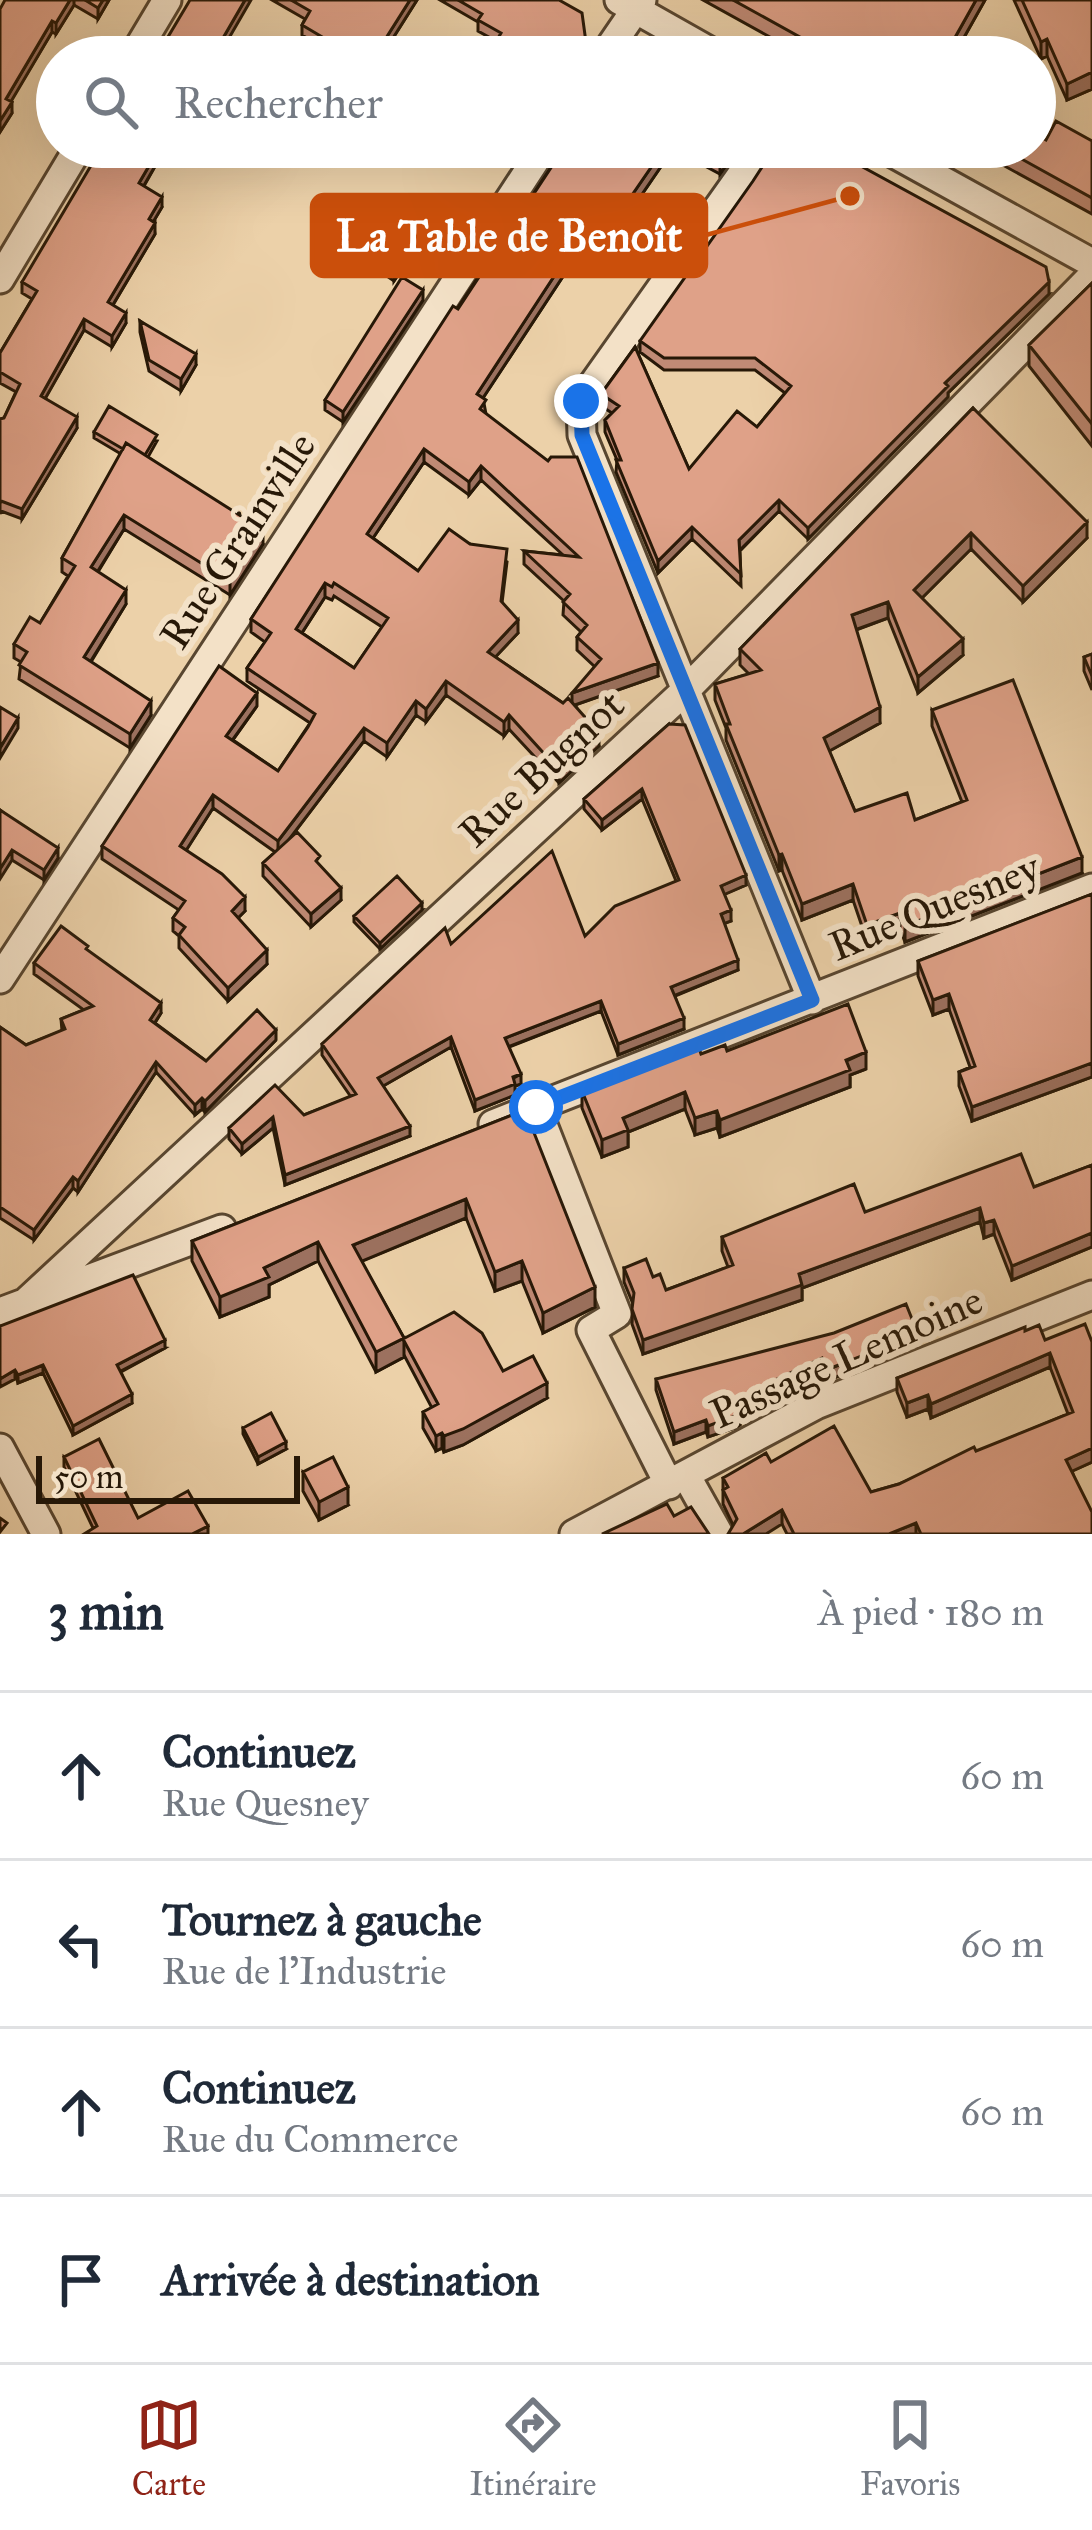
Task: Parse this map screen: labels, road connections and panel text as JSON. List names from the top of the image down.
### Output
{
  "streets": {
    "street": [
      "Rue Grainville",
      "Rue Bugnot",
      "Rue Quesney",
      "Passage Lemoine"
    ]
  },
  "places": ["La Table de Benoît"],
  "scale_bar": "50 m",
  "page": {
    "search": "Rechercher",
    "scale": "50 m",
    "heading": ["3 min", "À pied · 180 m"],
    "list": [
      ["Continuez", "Rue Quesney", "60 m"],
      ["Tournez à gauche", "Rue de l'Industrie", "60 m"],
      ["Continuez", "Rue du Commerce", "60 m"],
      "Arrivée à destination"
    ],
    "nav": ["Carte", "Itinéraire", "Favoris"]
  }
}
